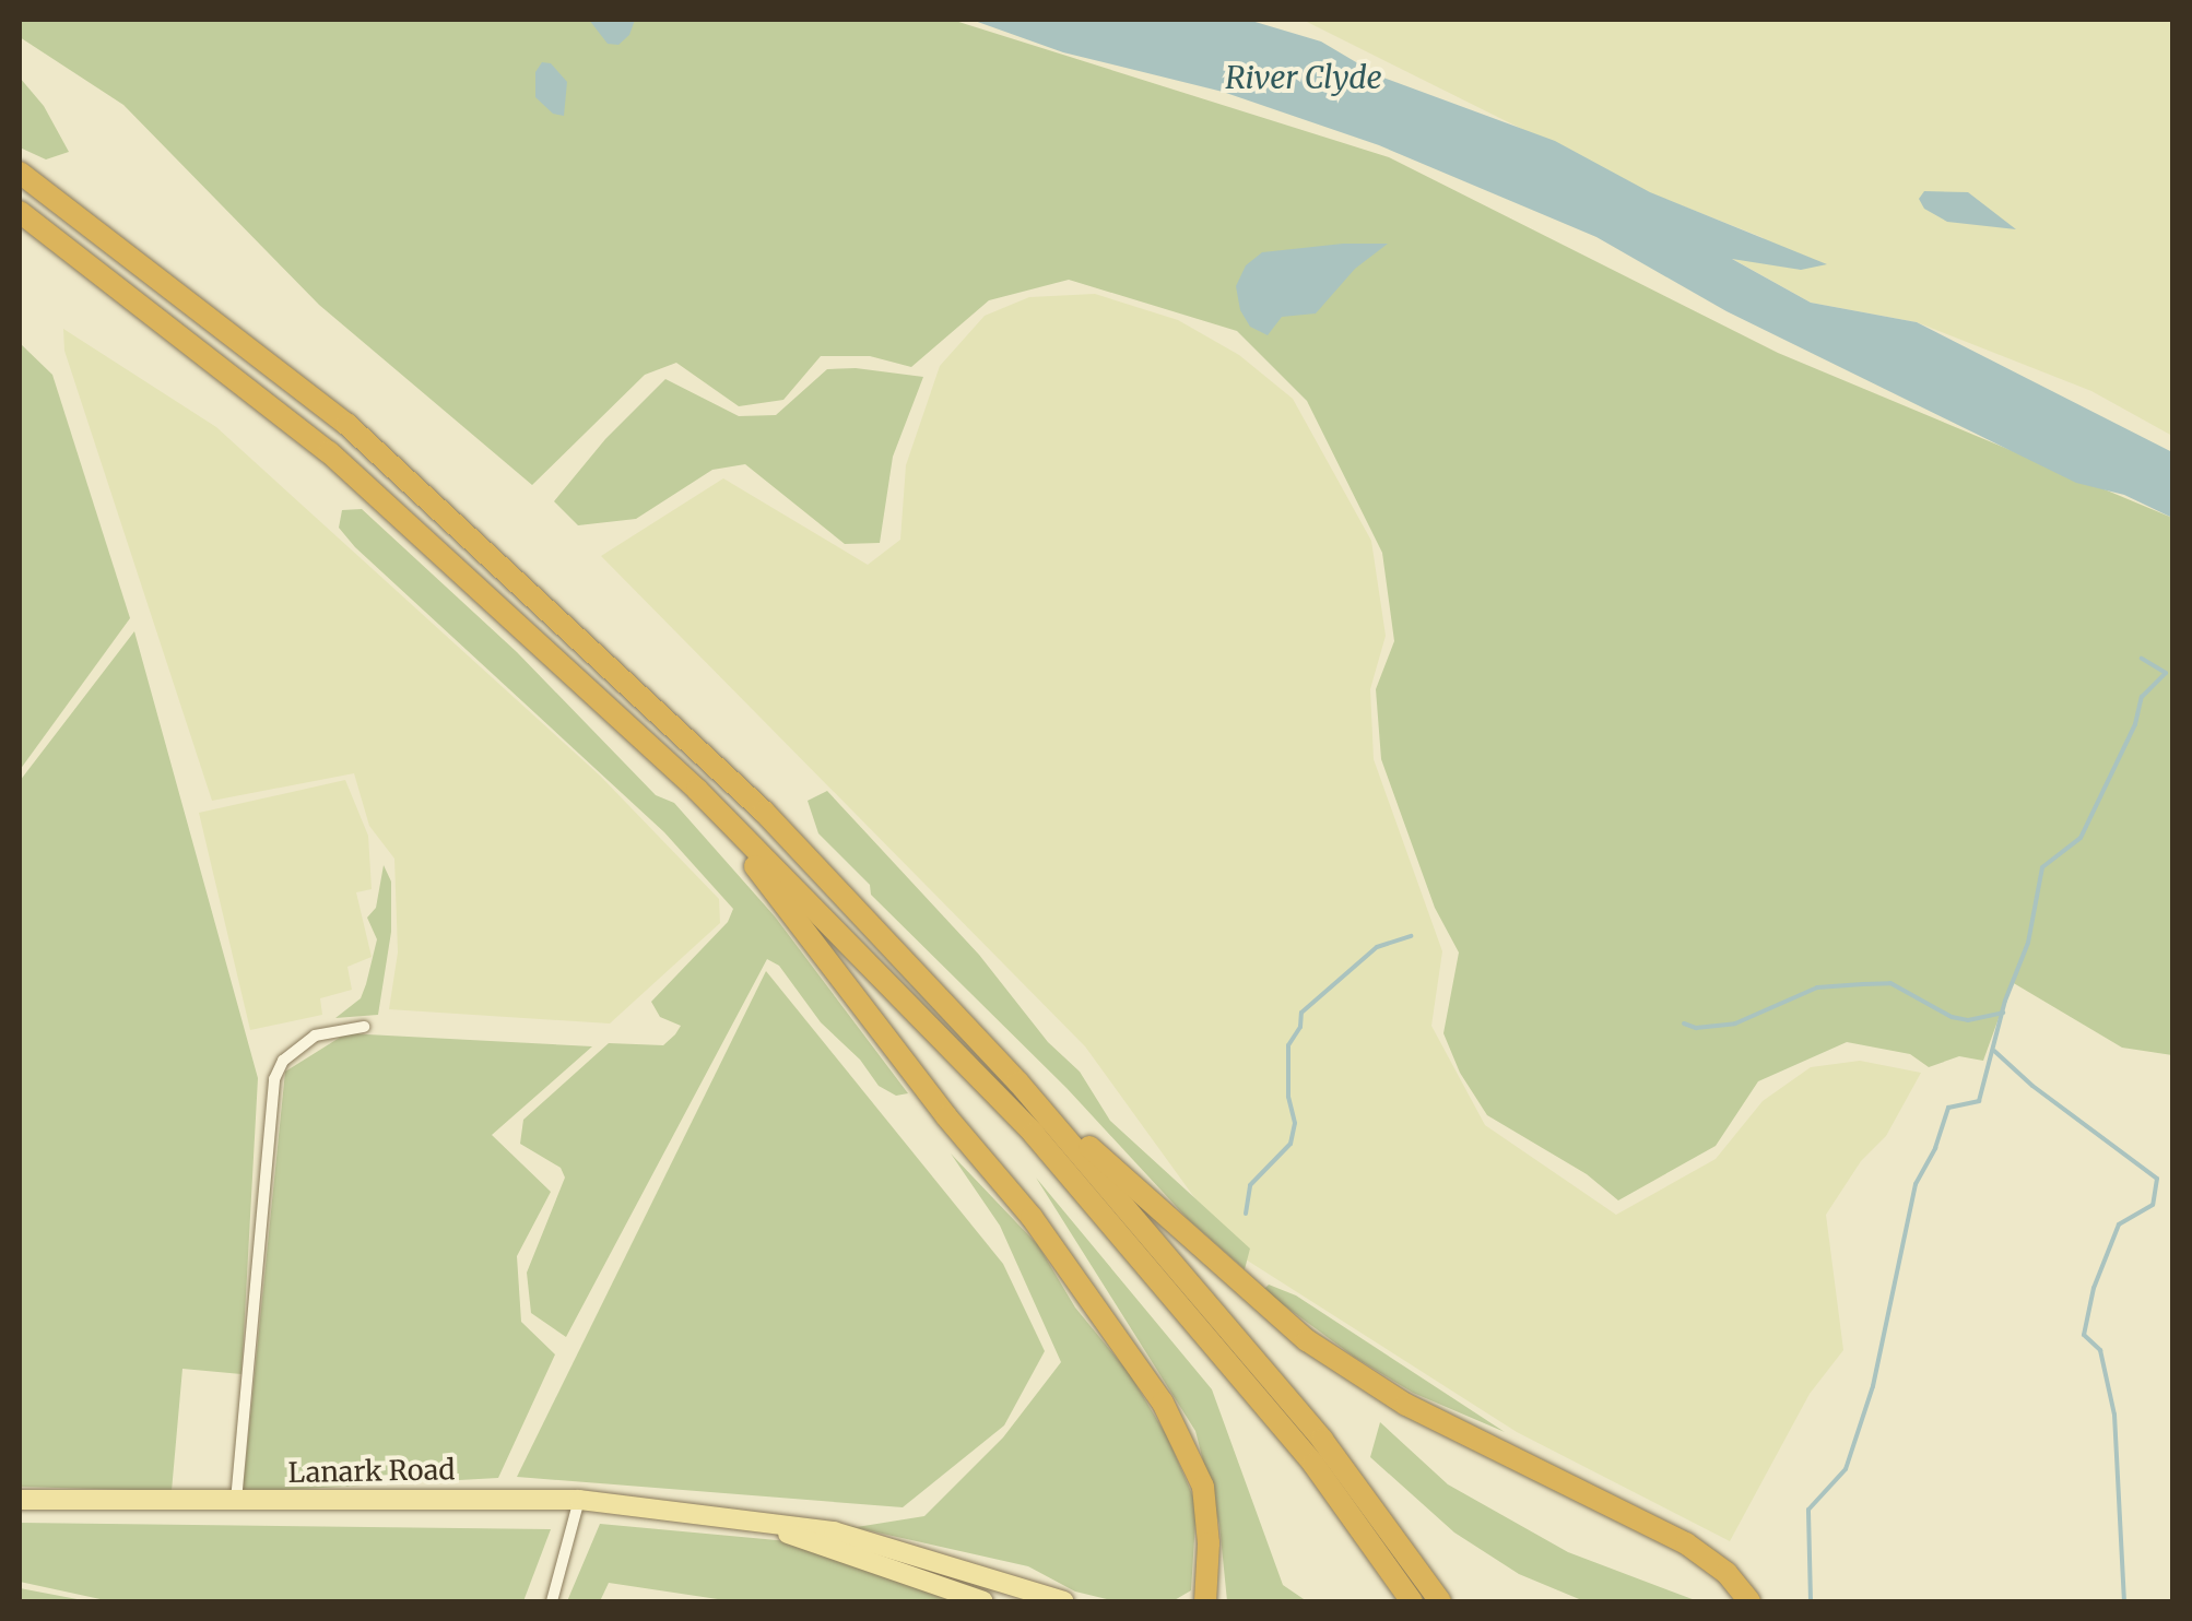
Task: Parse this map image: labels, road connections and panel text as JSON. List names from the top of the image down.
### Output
{
  "streets": {
    "main road": ["Lanark Road"]
  },
  "water": ["River Clyde"]
}
